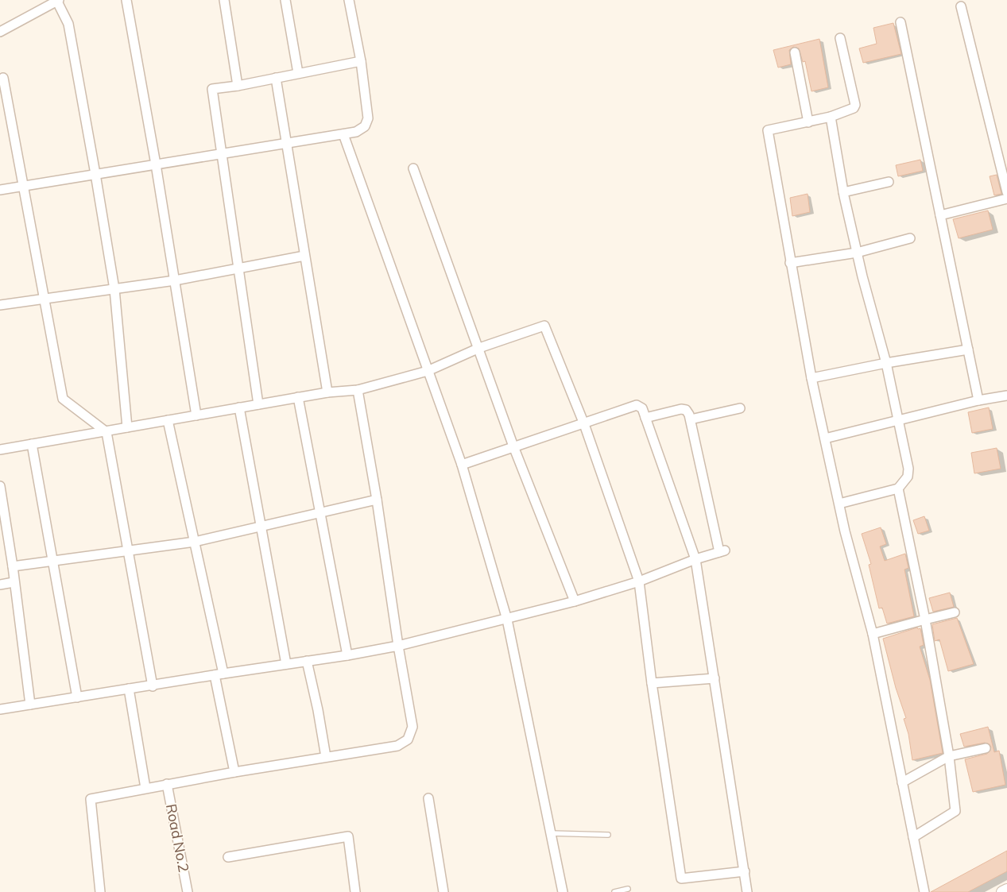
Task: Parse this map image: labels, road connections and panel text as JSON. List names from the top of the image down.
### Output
{
  "streets": {
    "street": ["Road No.2"]
  }
}
